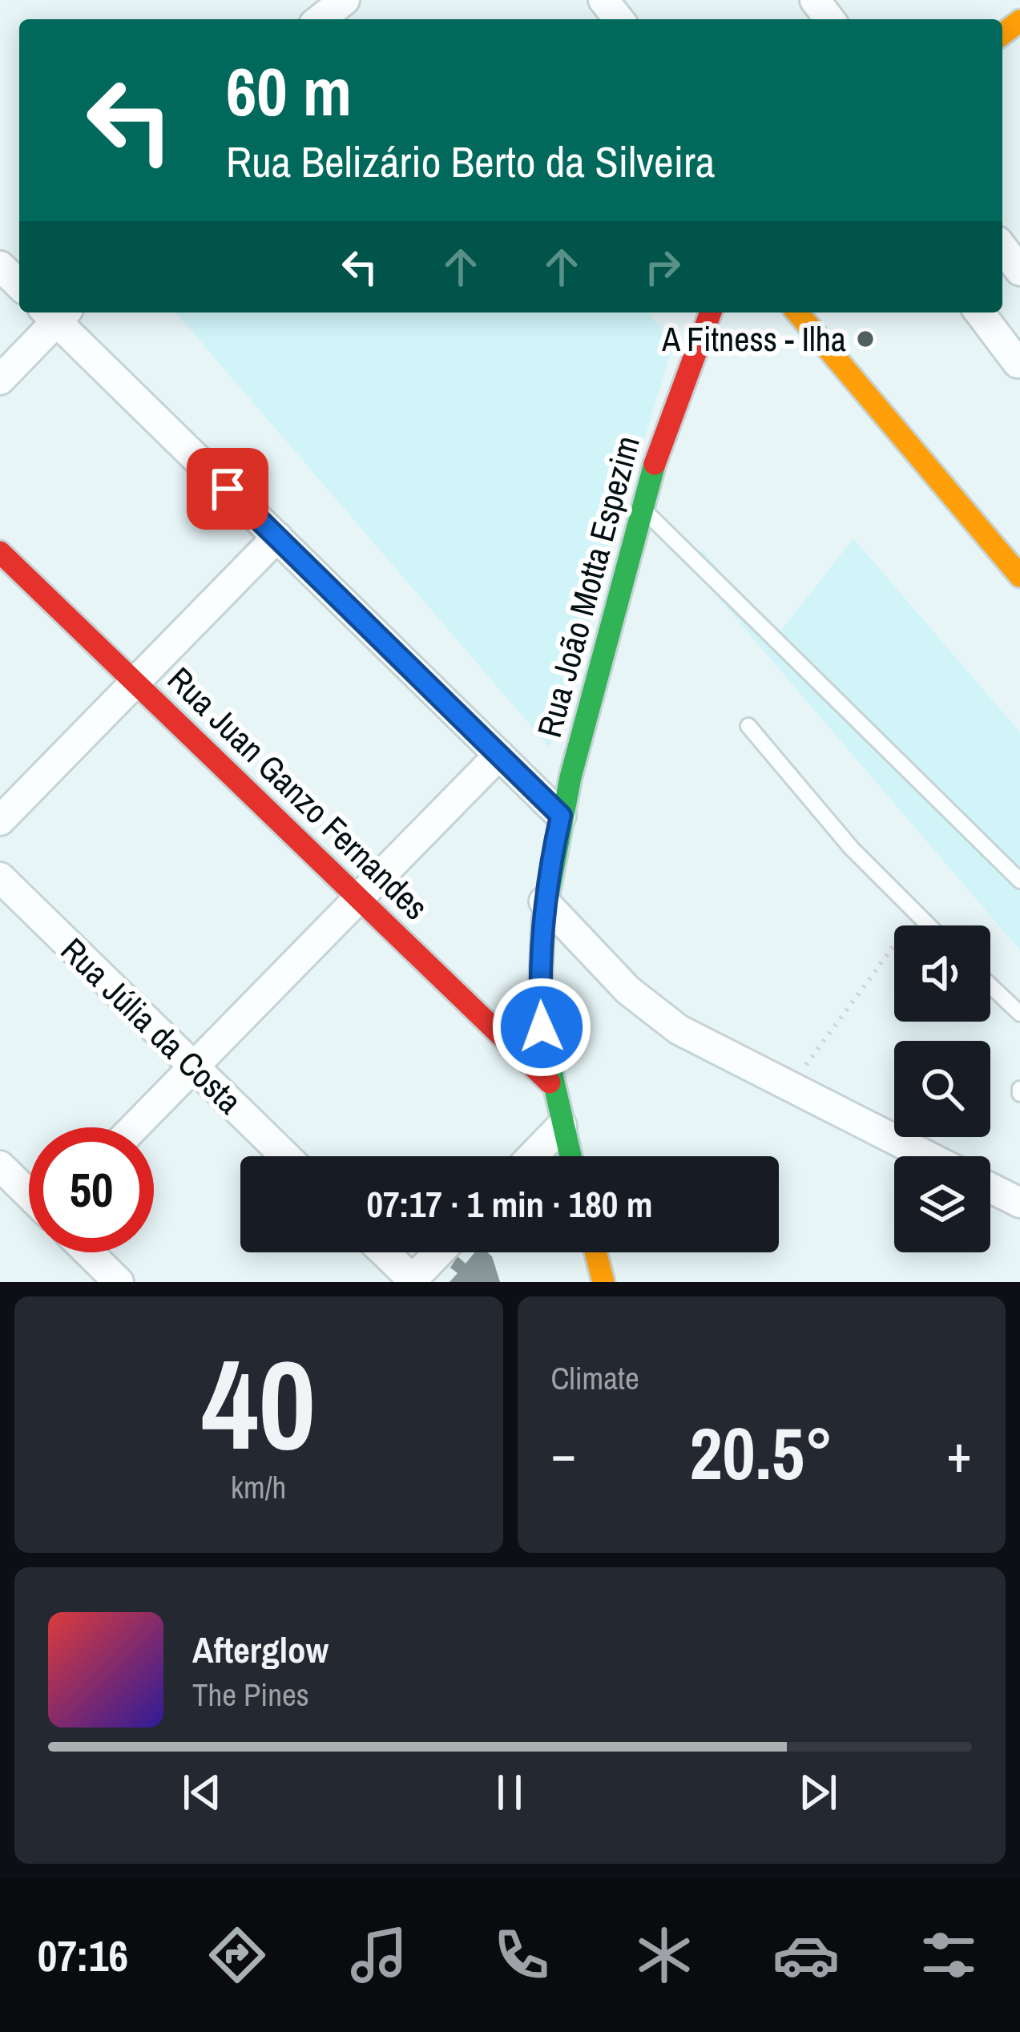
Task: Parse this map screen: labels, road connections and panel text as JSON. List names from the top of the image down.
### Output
{
  "streets": {
    "street": ["Rua João Motta Espezim", "Rua Juan Ganzo Fernandes", "Rua Júlia da Costa"]
  },
  "crossings": [
    ["Rua João Motta Espezim", "Rua Juan Ganzo Fernandes"]
  ],
  "places": ["A Fitness - Ilha"],
  "page": {
    "turn": ["60 m", "Rua Belizário Berto da Silveira"],
    "limit": "50",
    "trip": "07:17 · 1 min · 180 m",
    "tile": [
      ["40", "km/h"],
      "Climate"
    ],
    "heat": ["−", "20.5°", "+"],
    "song": ["Afterglow", "The Pines"],
    "tabs": "07:16"
  }
}
